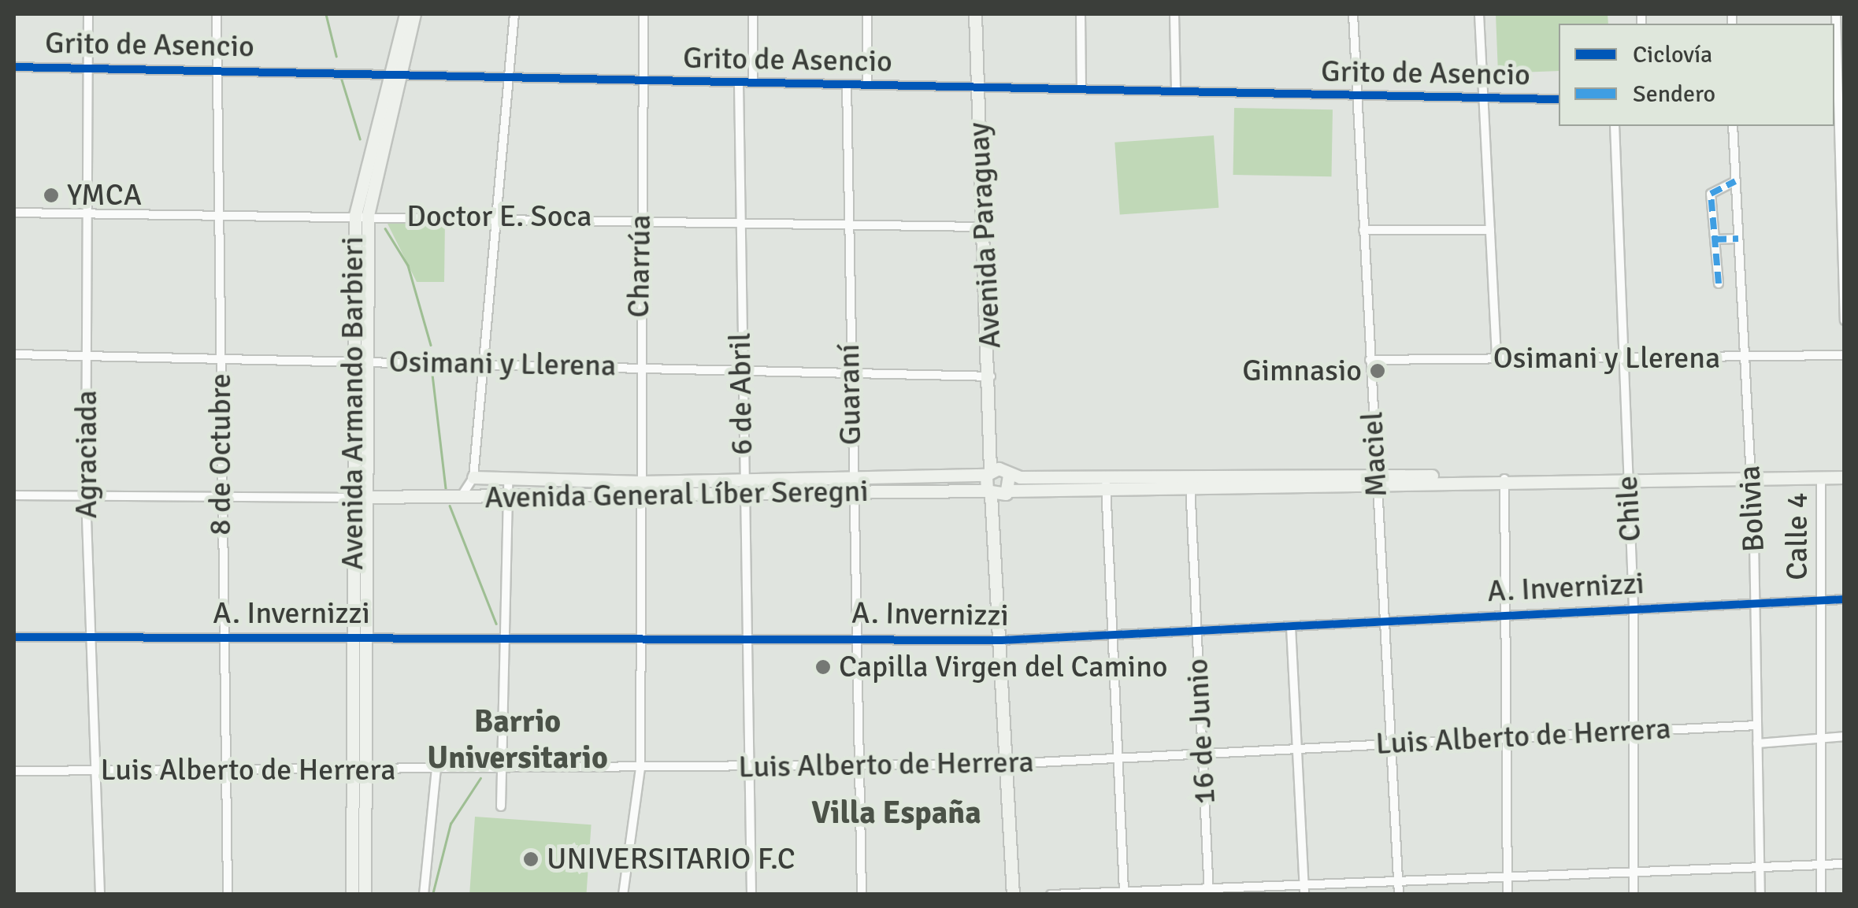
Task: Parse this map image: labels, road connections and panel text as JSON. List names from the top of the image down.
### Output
{
  "streets": {
    "street": [
      "Grito de Asencio",
      "Doctor E. Soca",
      "Avenida Paraguay",
      "Charrúa",
      "Osimani y Llerena",
      "6 de Abril",
      "Guaraní",
      "Avenida Armando Barbieri",
      "Agraciada",
      "8 de Octubre",
      "Maciel",
      "Avenida General Líber Seregni",
      "Chile",
      "Bolivia",
      "Calle 4",
      "A. Invernizzi",
      "16 de Junio",
      "Luis Alberto de Herrera"
    ]
  },
  "crossings": [
    ["Grito de Asencio", "Avenida Paraguay"],
    ["Grito de Asencio", "Charrúa"],
    ["Grito de Asencio", "6 de Abril"],
    ["Grito de Asencio", "Guaraní"],
    ["Grito de Asencio", "Avenida Armando Barbieri"],
    ["Grito de Asencio", "Agraciada"],
    ["Grito de Asencio", "8 de Octubre"],
    ["Grito de Asencio", "Maciel"],
    ["Doctor E. Soca", "Avenida Paraguay"],
    ["Doctor E. Soca", "Charrúa"],
    ["Doctor E. Soca", "6 de Abril"],
    ["Doctor E. Soca", "Guaraní"],
    ["Doctor E. Soca", "Avenida Armando Barbieri"],
    ["Doctor E. Soca", "Agraciada"],
    ["Doctor E. Soca", "8 de Octubre"],
    ["Avenida Paraguay", "Osimani y Llerena"],
    ["Avenida Paraguay", "Avenida General Líber Seregni"],
    ["Charrúa", "Osimani y Llerena"],
    ["Charrúa", "Avenida General Líber Seregni"],
    ["Charrúa", "A. Invernizzi"],
    ["Charrúa", "Luis Alberto de Herrera"],
    ["Osimani y Llerena", "6 de Abril"],
    ["Osimani y Llerena", "Guaraní"],
    ["Osimani y Llerena", "Avenida Armando Barbieri"],
    ["Osimani y Llerena", "Agraciada"],
    ["Osimani y Llerena", "8 de Octubre"],
    ["Osimani y Llerena", "Maciel"],
    ["Osimani y Llerena", "Chile"],
    ["Osimani y Llerena", "Bolivia"],
    ["6 de Abril", "Avenida General Líber Seregni"],
    ["6 de Abril", "A. Invernizzi"],
    ["6 de Abril", "Luis Alberto de Herrera"],
    ["Guaraní", "Avenida General Líber Seregni"],
    ["Guaraní", "A. Invernizzi"],
    ["Guaraní", "Luis Alberto de Herrera"],
    ["Avenida Armando Barbieri", "Avenida General Líber Seregni"],
    ["Avenida Armando Barbieri", "A. Invernizzi"],
    ["Avenida Armando Barbieri", "Luis Alberto de Herrera"],
    ["Agraciada", "A. Invernizzi"],
    ["Agraciada", "Luis Alberto de Herrera"],
    ["8 de Octubre", "A. Invernizzi"],
    ["8 de Octubre", "Luis Alberto de Herrera"],
    ["Maciel", "Avenida General Líber Seregni"],
    ["Maciel", "A. Invernizzi"],
    ["Maciel", "Luis Alberto de Herrera"],
    ["Avenida General Líber Seregni", "Chile"],
    ["Avenida General Líber Seregni", "Bolivia"],
    ["Avenida General Líber Seregni", "Calle 4"],
    ["Avenida General Líber Seregni", "16 de Junio"],
    ["Chile", "A. Invernizzi"],
    ["Chile", "Luis Alberto de Herrera"],
    ["Bolivia", "A. Invernizzi"],
    ["Bolivia", "Luis Alberto de Herrera"],
    ["Calle 4", "A. Invernizzi"],
    ["A. Invernizzi", "16 de Junio"],
    ["16 de Junio", "Luis Alberto de Herrera"]
  ],
  "districts": ["Barrio Universitario", "Villa España"],
  "places": [
    "YMCA",
    "Gimnasio",
    "Capilla Virgen del Camino",
    "UNIVERSITARIO F.C"
  ],
  "legend": ["Ciclovía", "Sendero"]
}
